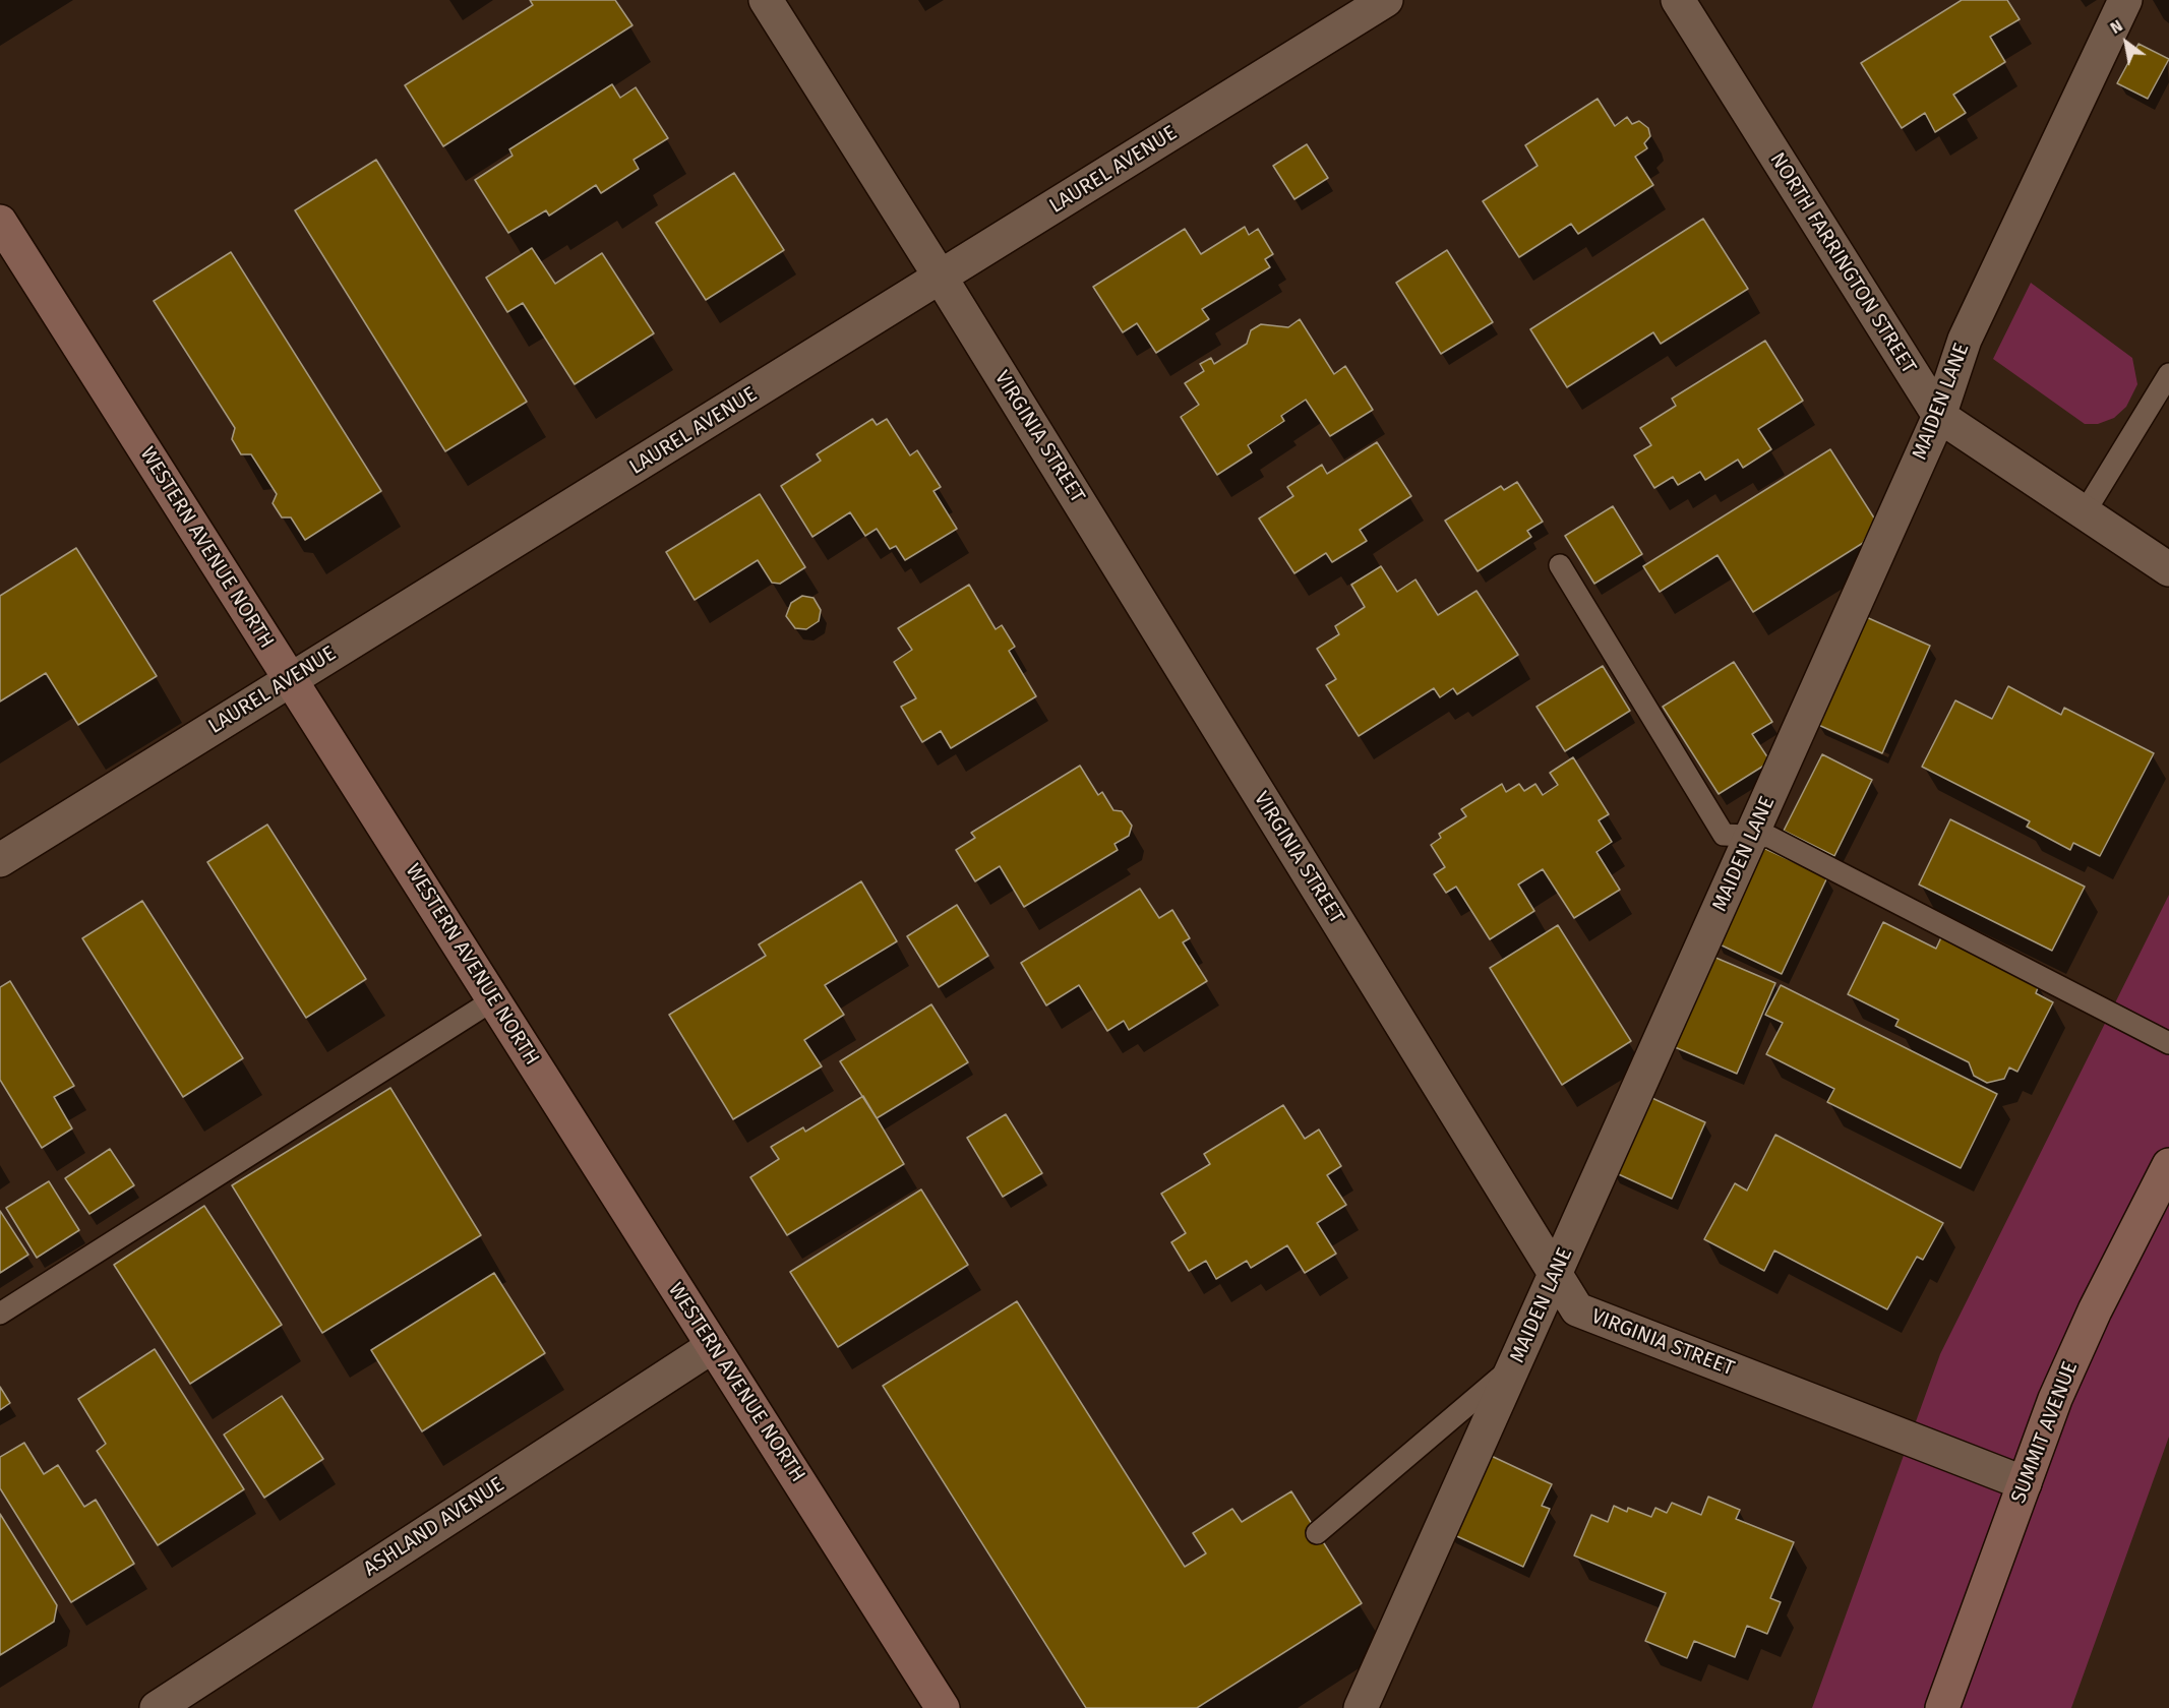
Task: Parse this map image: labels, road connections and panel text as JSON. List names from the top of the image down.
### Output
{
  "streets": {
    "street": [
      "LAUREL AVENUE",
      "NORTH FARRINGTON STREET",
      "MAIDEN LANE",
      "VIRGINIA STREET",
      "WESTERN AVENUE NORTH",
      "SUMMIT AVENUE",
      "ASHLAND AVENUE"
    ]
  },
  "crossings": [
    ["LAUREL AVENUE", "VIRGINIA STREET"],
    ["LAUREL AVENUE", "WESTERN AVENUE NORTH"],
    ["NORTH FARRINGTON STREET", "MAIDEN LANE"],
    ["MAIDEN LANE", "VIRGINIA STREET"],
    ["VIRGINIA STREET", "SUMMIT AVENUE"],
    ["WESTERN AVENUE NORTH", "ASHLAND AVENUE"]
  ],
  "north": "top left"
}
